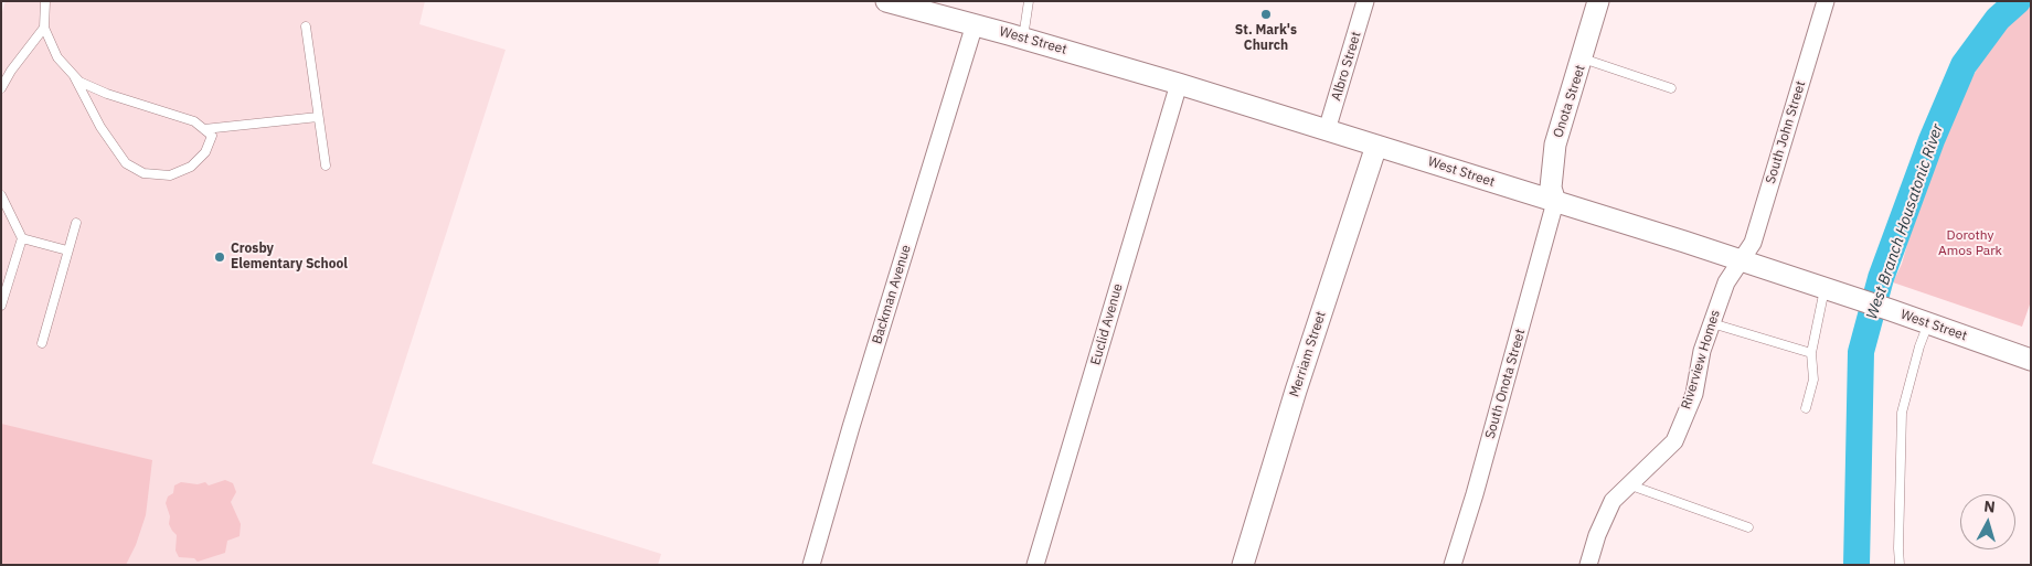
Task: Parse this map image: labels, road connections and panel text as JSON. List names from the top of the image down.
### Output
{
  "streets": {
    "street": [
      "West Street",
      "Albro Street",
      "Onota Street",
      "South John Street",
      "Backman Avenue",
      "Euclid Avenue",
      "Merriam Street",
      "Riverview Homes",
      "South Onota Street"
    ]
  },
  "crossings": [
    ["West Street", "Albro Street"],
    ["West Street", "Onota Street"],
    ["West Street", "South John Street"],
    ["West Street", "Backman Avenue"],
    ["West Street", "Euclid Avenue"],
    ["West Street", "Merriam Street"],
    ["West Street", "Riverview Homes"],
    ["West Street", "South Onota Street"],
    ["Onota Street", "South Onota Street"],
    ["South John Street", "Riverview Homes"]
  ],
  "water": ["West Branch Housatonic River"],
  "parks": ["Dorothy Amos Park"],
  "places": ["St. Mark's Church", "Crosby Elementary School"],
  "north": "top"
}
